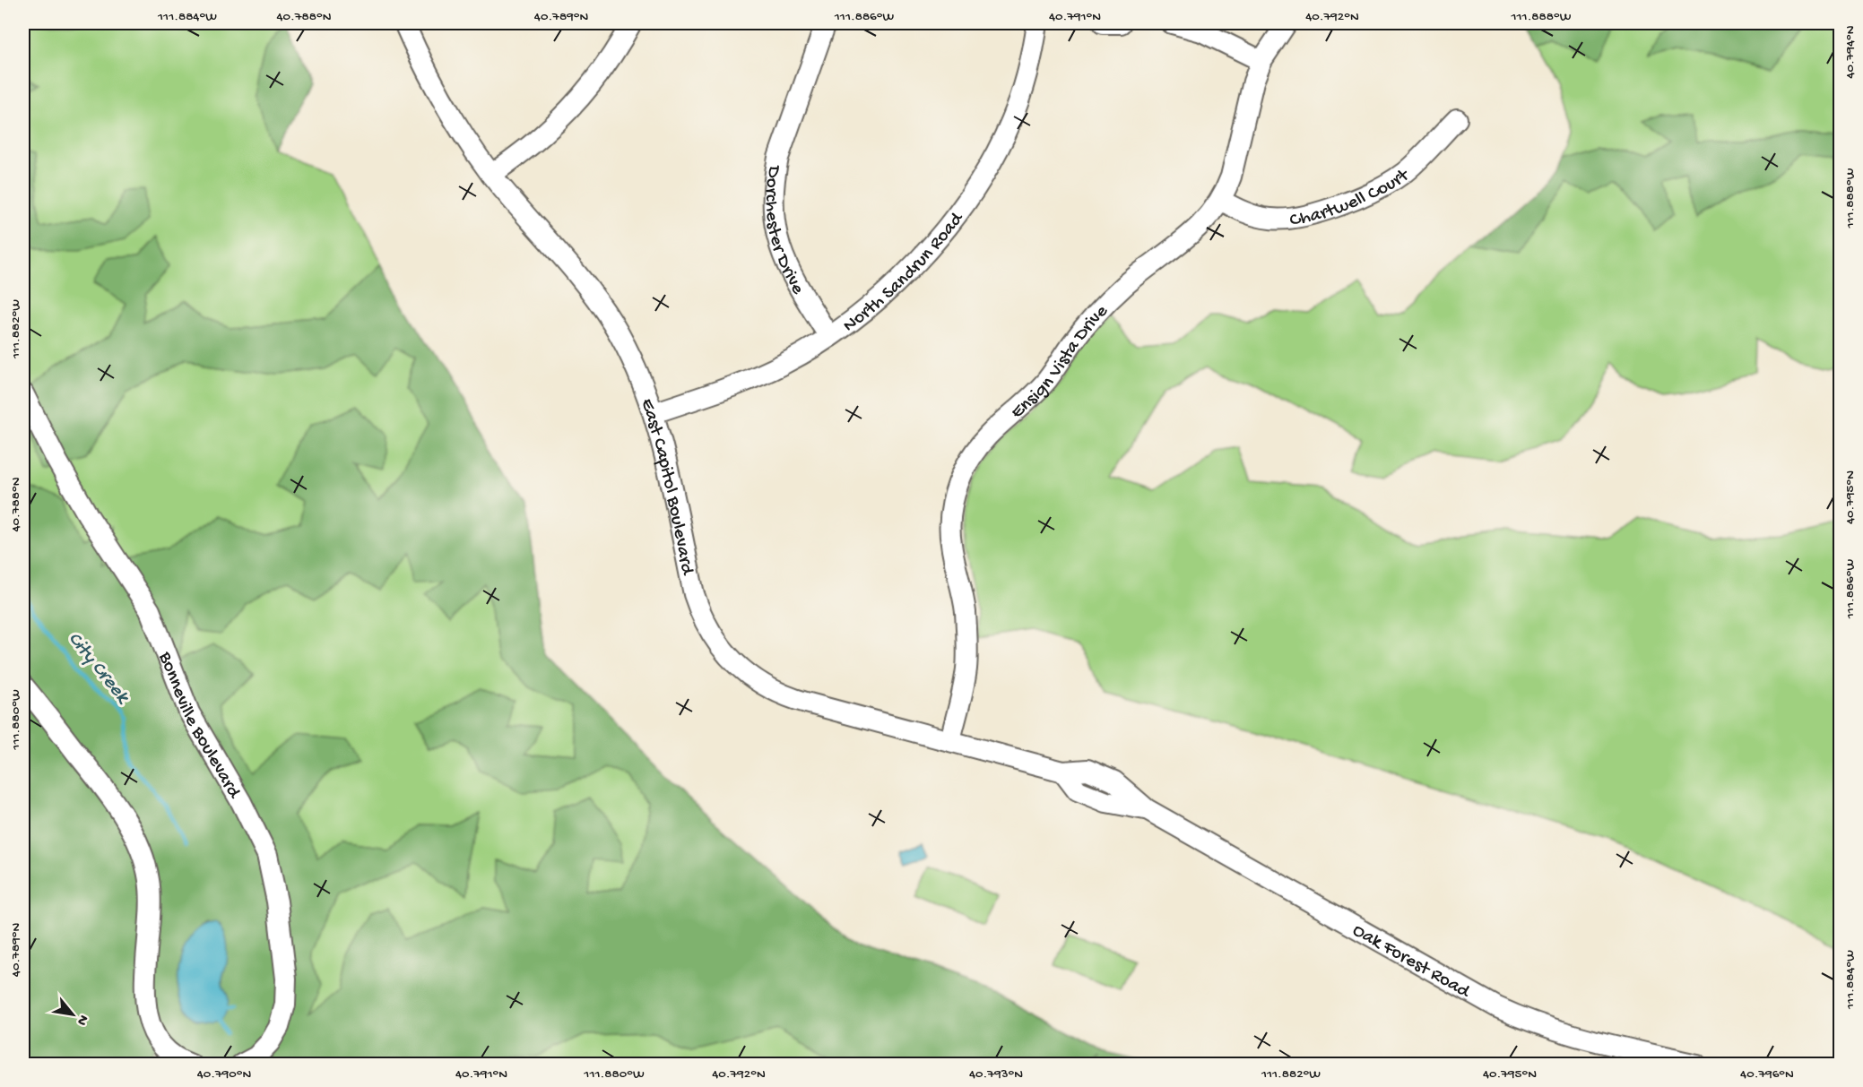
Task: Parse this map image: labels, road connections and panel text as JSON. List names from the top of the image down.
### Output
{
  "streets": {
    "street": [
      "Chartwell Court",
      "Dorchester Drive",
      "North Sandrun Road",
      "Ensign Vista Drive",
      "East Capitol Boulevard",
      "Bonneville Boulevard",
      "Oak Forest Road"
    ]
  },
  "crossings": [
    ["Chartwell Court", "Ensign Vista Drive"],
    ["Dorchester Drive", "North Sandrun Road"],
    ["North Sandrun Road", "East Capitol Boulevard"],
    ["Ensign Vista Drive", "East Capitol Boulevard"],
    ["East Capitol Boulevard", "Oak Forest Road"]
  ],
  "water": ["City Creek"],
  "north": "bottom right",
  "coordinates": [
    "111.884°W",
    "40.788°N",
    "40.789°N",
    "111.886°W",
    "40.791°N",
    "40.792°N",
    "111.888°W",
    "40.794°N",
    "111.882°W",
    "40.795°N",
    "111.880°W",
    "40.790°N",
    "40.793°N",
    "40.796°N"
  ]
}
